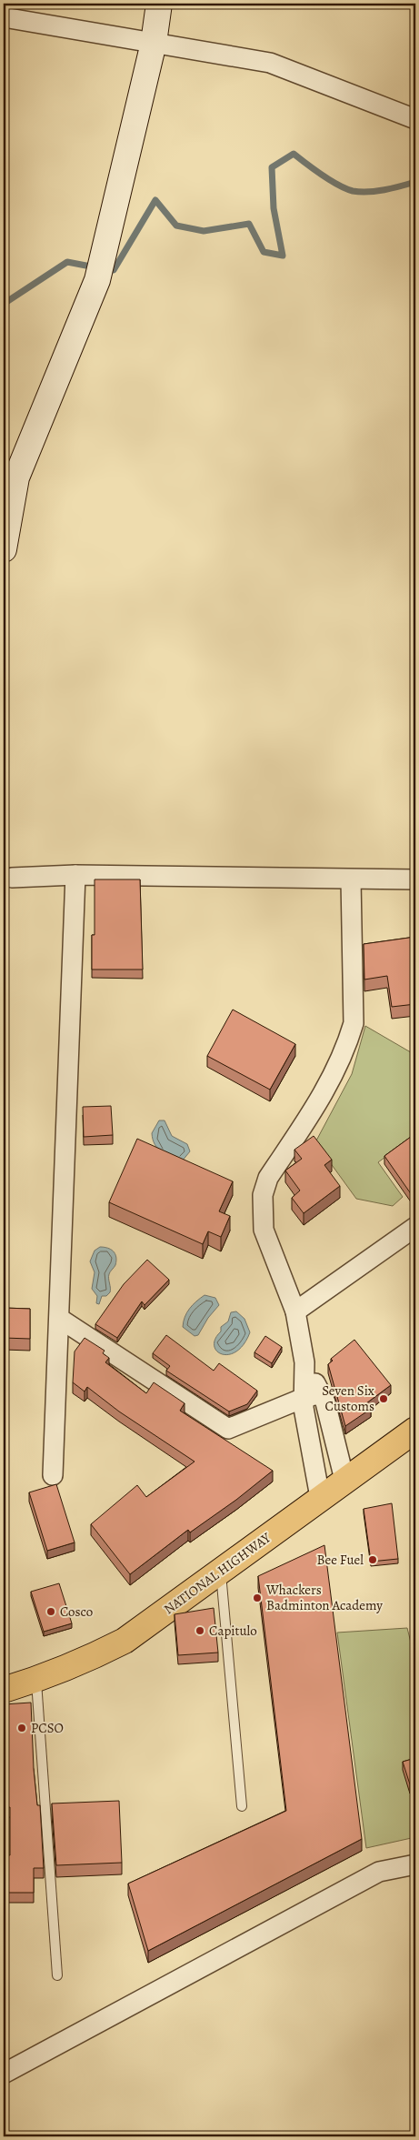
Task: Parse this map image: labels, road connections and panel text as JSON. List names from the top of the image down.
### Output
{
  "streets": {
    "main road": ["NATIONAL HIGHWAY"]
  },
  "places": [
    "Seven Six Customs",
    "Bee Fuel",
    "Whackers Badminton Academy",
    "Cosco",
    "Capitulo",
    "PCSO"
  ]
}
